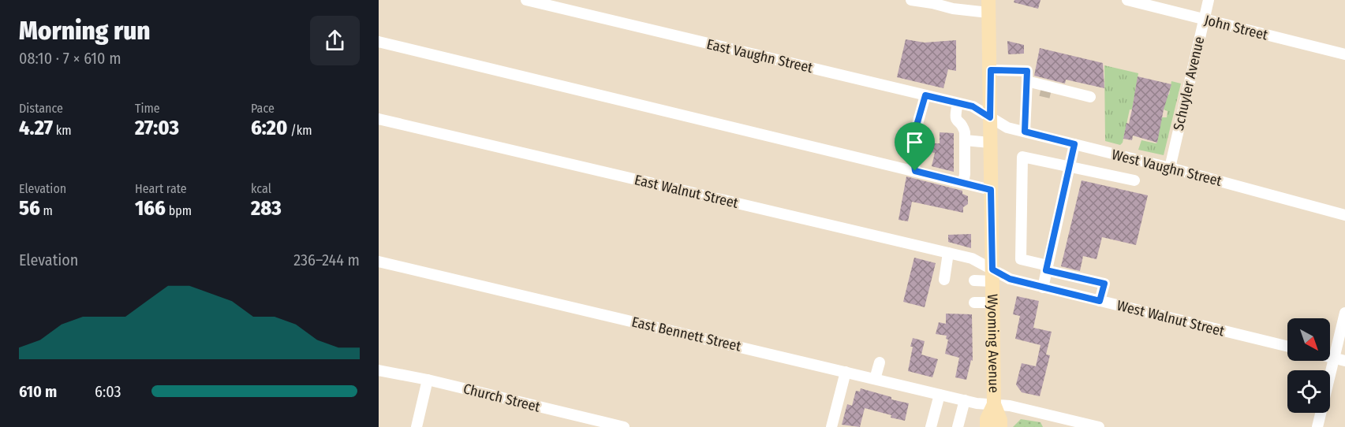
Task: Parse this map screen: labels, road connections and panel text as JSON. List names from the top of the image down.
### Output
{
  "streets": {
    "main road": ["Wyoming Avenue"],
    "street": [
      "John Street",
      "East Vaughn Street",
      "Schuyler Avenue",
      "West Vaughn Street",
      "East Walnut Street",
      "West Walnut Street",
      "East Bennett Street",
      "Church Street"
    ]
  },
  "crossings": [
    ["John Street", "Schuyler Avenue"],
    ["East Vaughn Street", "West Vaughn Street"],
    ["East Vaughn Street", "Wyoming Avenue"],
    ["Schuyler Avenue", "West Vaughn Street"],
    ["West Vaughn Street", "Wyoming Avenue"],
    ["East Walnut Street", "West Walnut Street"],
    ["East Walnut Street", "Wyoming Avenue"],
    ["West Walnut Street", "Wyoming Avenue"],
    ["East Bennett Street", "Wyoming Avenue"]
  ],
  "north": "bottom right",
  "page": {
    "heading": ["Morning run", "08:10 · 7 × 610 m"],
    "stats": [
      ["Distance", "4.27 km"],
      ["Time", "27:03"],
      ["Pace", "6:20 /km"],
      ["Elevation", "56 m"],
      ["Heart rate", "166 bpm"],
      ["kcal", "283"]
    ],
    "chart": ["Elevation", "236–244 m"],
    "list": [
      {
        "name": "610 m",
        "note": "6:03"
      }
    ]
  }
}
